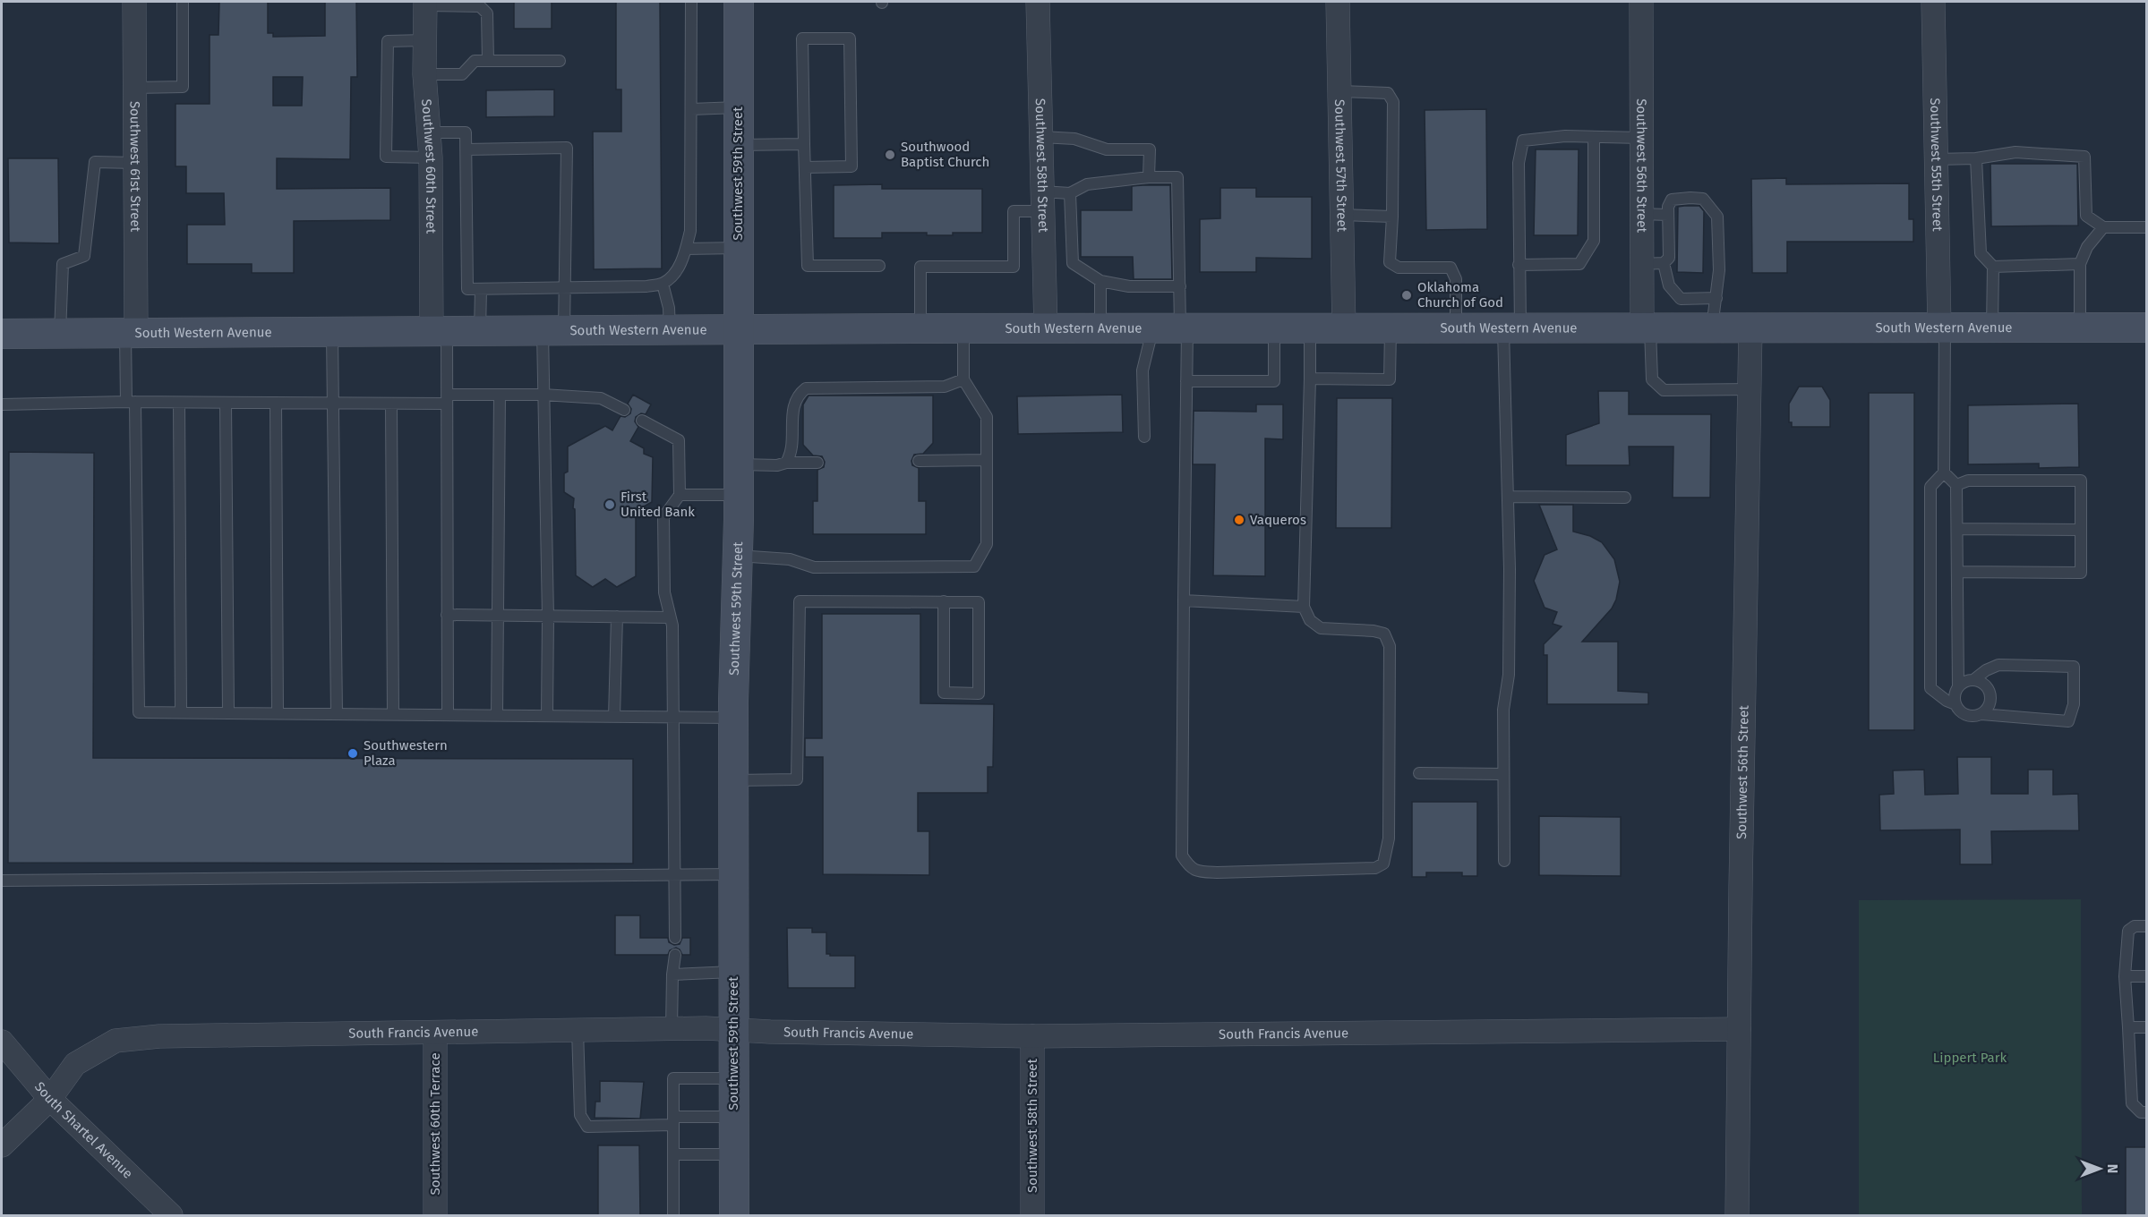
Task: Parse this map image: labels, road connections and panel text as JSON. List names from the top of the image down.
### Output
{
  "streets": {
    "main road": ["Southwest 59th Street", "South Western Avenue"],
    "street": [
      "Southwest 57th Street",
      "Southwest 56th Street",
      "Southwest 55th Street",
      "Southwest 58th Street",
      "Southwest 60th Street",
      "Southwest 61st Street",
      "South Francis Avenue",
      "Southwest 60th Terrace",
      "South Shartel Avenue"
    ]
  },
  "crossings": [
    ["Southwest 57th Street", "South Western Avenue"],
    ["Southwest 56th Street", "South Western Avenue"],
    ["Southwest 56th Street", "South Francis Avenue"],
    ["Southwest 55th Street", "South Western Avenue"],
    ["Southwest 58th Street", "South Western Avenue"],
    ["Southwest 58th Street", "South Francis Avenue"],
    ["Southwest 60th Street", "South Western Avenue"],
    ["Southwest 61st Street", "South Western Avenue"],
    ["Southwest 59th Street", "South Western Avenue"],
    ["Southwest 59th Street", "South Francis Avenue"],
    ["South Francis Avenue", "Southwest 60th Terrace"],
    ["South Francis Avenue", "South Shartel Avenue"]
  ],
  "parks": ["Lippert Park"],
  "places": [
    "Southwood Baptist Church",
    "Oklahoma Church of God",
    "First United Bank",
    "Vaqueros",
    "Southwestern Plaza"
  ],
  "north": "right"
}
